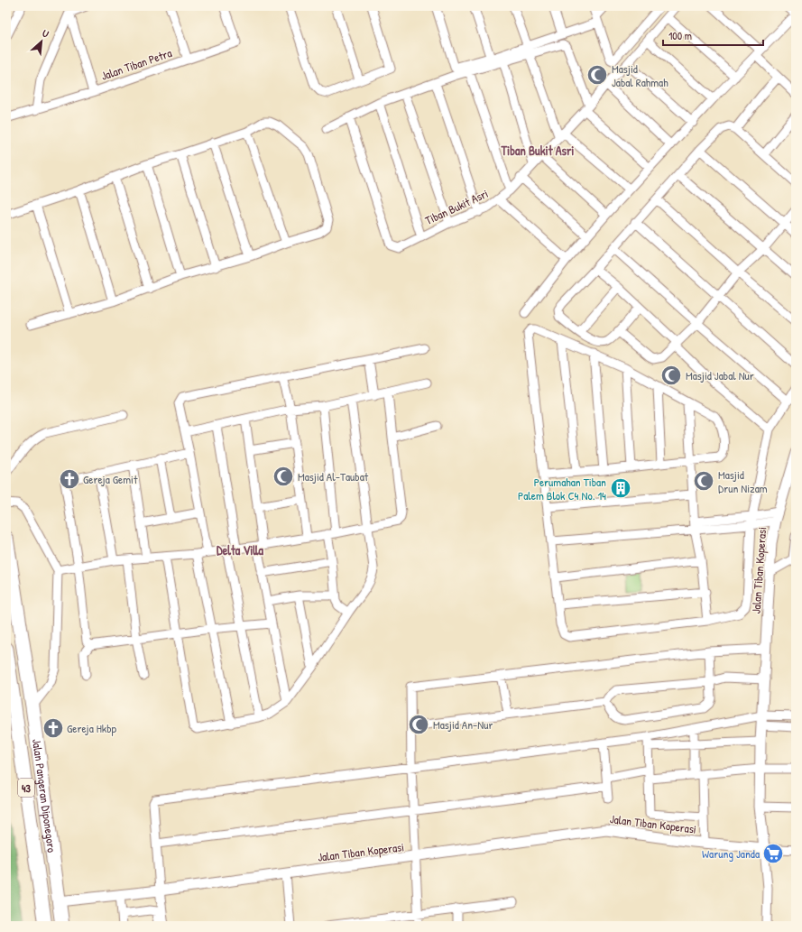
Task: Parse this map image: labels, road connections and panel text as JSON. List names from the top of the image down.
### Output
{
  "streets": {
    "highway": ["43", "Jalan Pangeran Diponegoro"],
    "street": ["Jalan Tiban Petra", "Tiban Bukit Asri", "Jalan Tiban Koperasi"]
  },
  "crossings": [
    ["Jalan Tiban Koperasi", "Jalan Pangeran Diponegoro"]
  ],
  "districts": ["Tiban Bukit Asri", "Delta Villa"],
  "places": {
    "mosque": [
      "Masjid Jabal Rahmah",
      "Masjid Jabal Nur",
      "Masjid Al-Taubat",
      "Masjid Drun Nizam",
      "Masjid An-Nur"
    ],
    "church": ["Gereja Gemit", "Gereja Hkbp"],
    "building": ["Perumahan Tiban Palem Blok C4 No. 14"],
    "supermarket": ["Warung Janda"]
  },
  "scale_bar": "100 m",
  "north": "top right"
}
